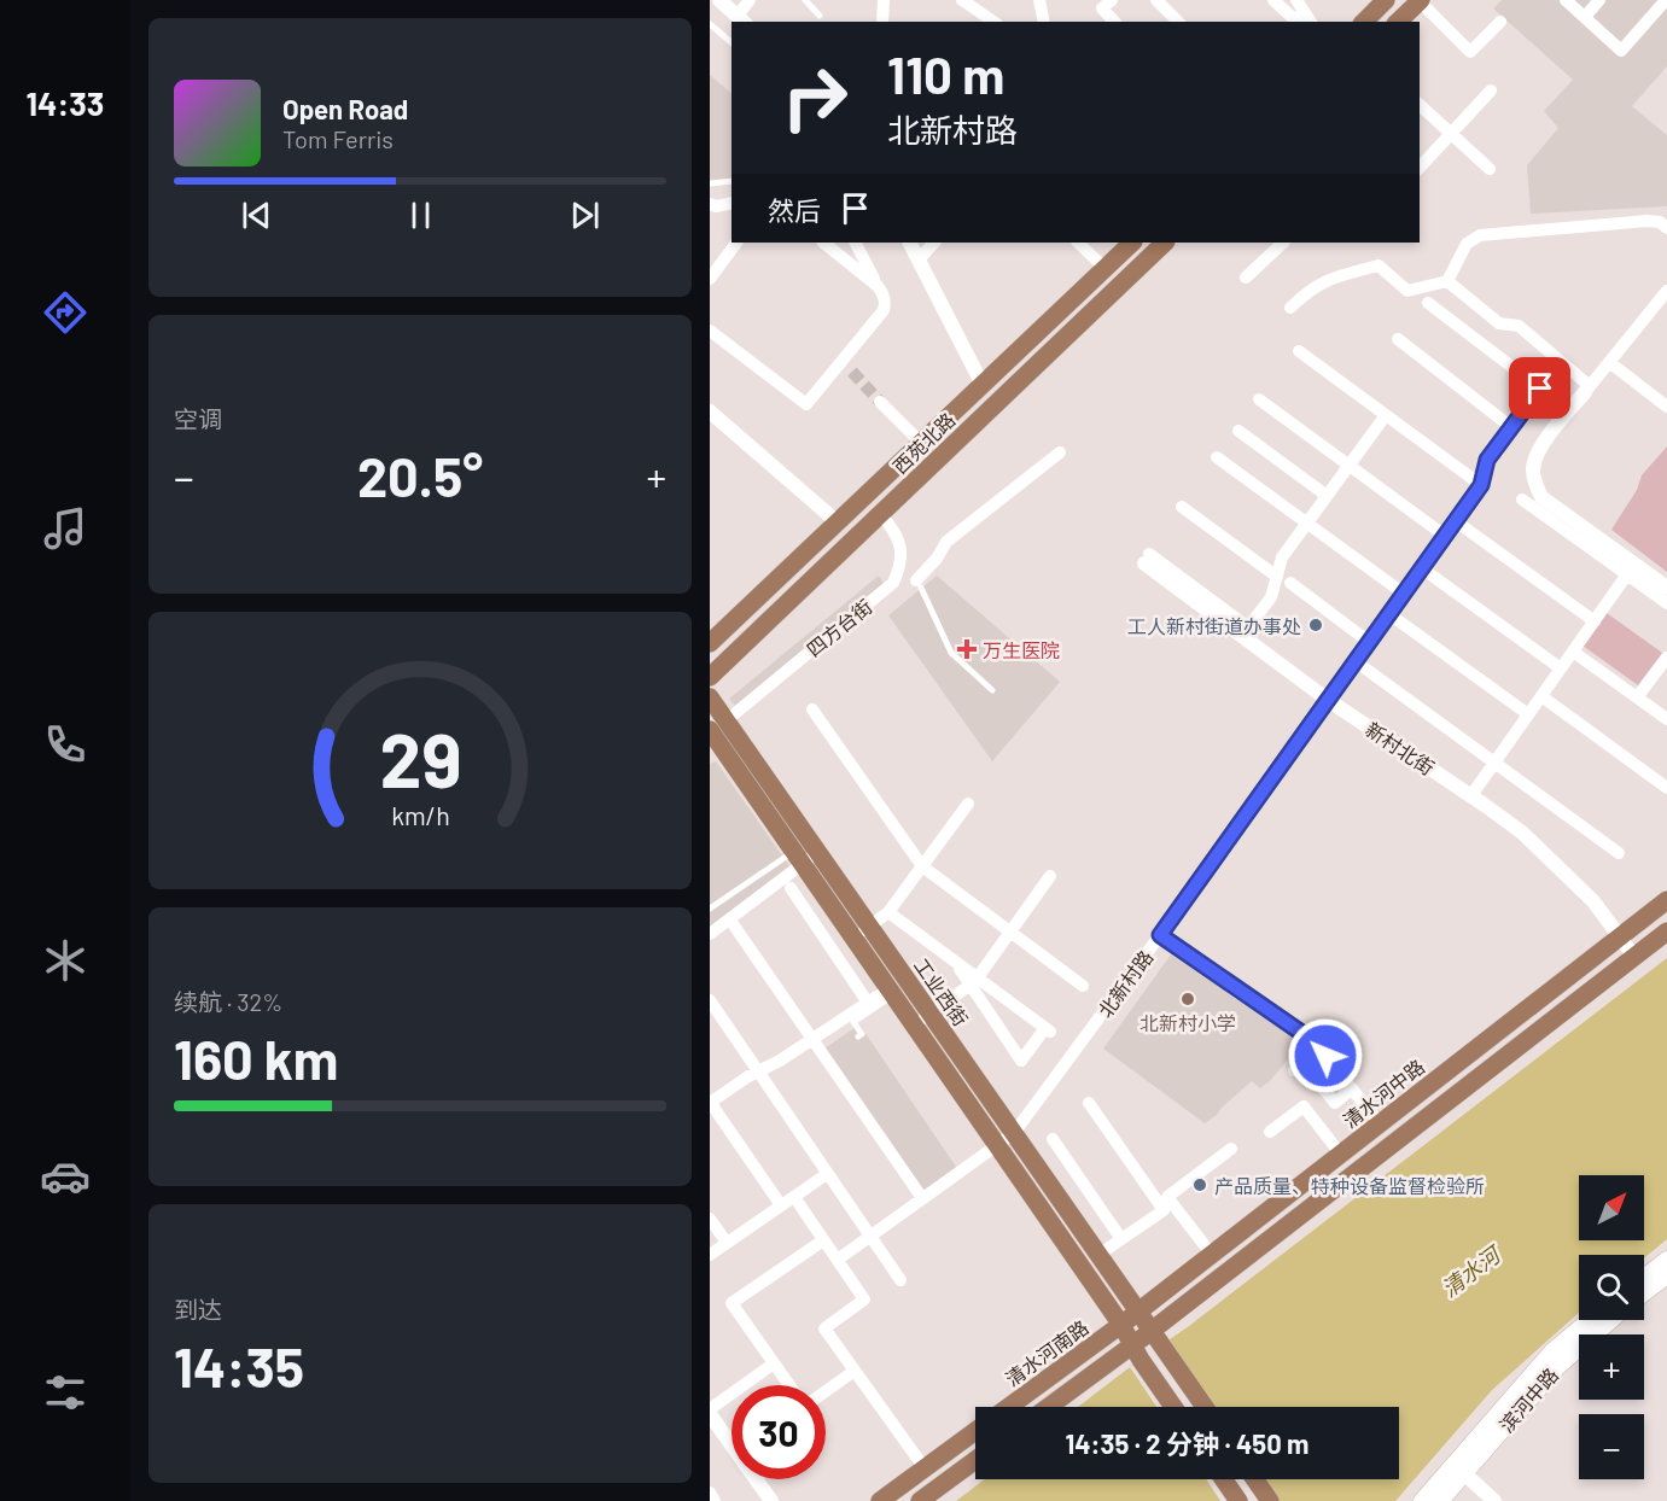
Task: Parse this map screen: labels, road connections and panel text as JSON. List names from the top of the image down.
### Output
{
  "streets": {
    "main road": [
      "西苑北路",
      "工业西街",
      "清水河中路",
      "清水河南路",
      "滨河中路"
    ],
    "street": ["四方台街", "新村北街", "北新村路"]
  },
  "crossings": [
    ["四方台街", "工业西街"],
    ["新村北街", "北新村路"],
    ["新村北街", "清水河中路"],
    ["北新村路", "工业西街"],
    ["工业西街", "清水河中路"],
    ["工业西街", "清水河南路"],
    ["清水河中路", "清水河南路"]
  ],
  "water": ["清水河"],
  "places": {
    "other": ["工人新村街道办事处", "北新村小学", "产品质量、特种设备监督检验所"],
    "health": ["万生医院"]
  },
  "north": "top right",
  "page": {
    "tabs": "14:33",
    "turn": ["110 m", "北新村路"],
    "song": ["Open Road", "Tom Ferris"],
    "then": "然后",
    "tile": [
      "空调",
      ["续航 · 32%", "160 km"],
      ["到达", "14:35"]
    ],
    "heat": ["−", "20.5°", "+"],
    "map_buttons": ["+", "−"],
    "limit": "30",
    "trip": "14:35 · 2 分钟 · 450 m",
    "gauge": ["29", "km/h"]
  }
}
